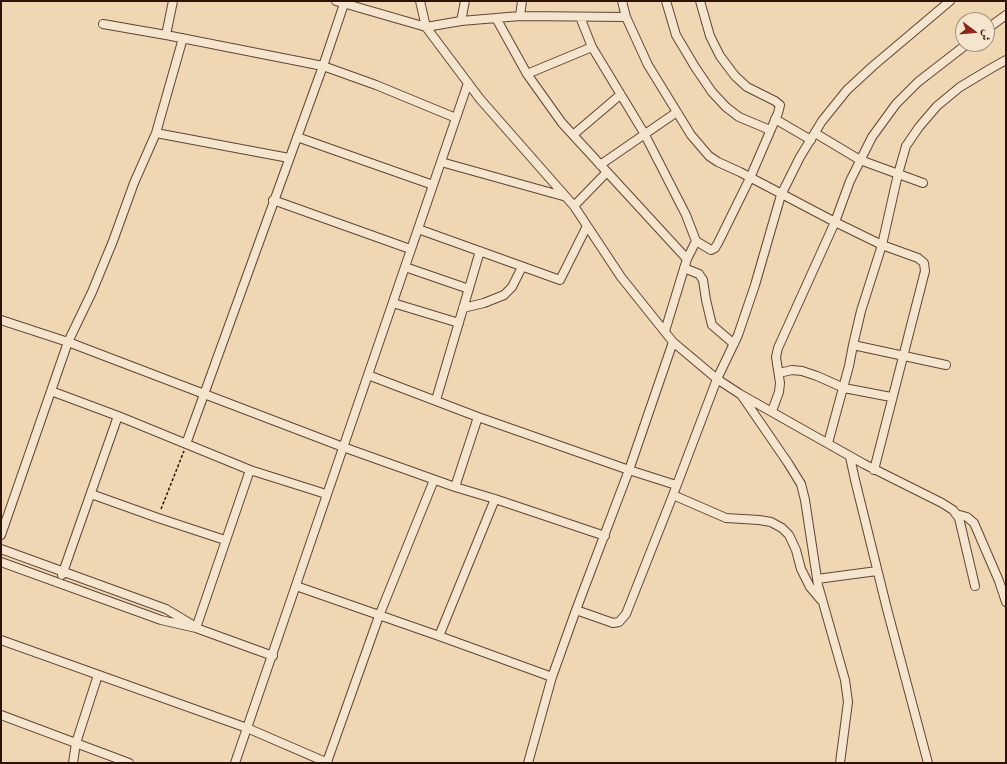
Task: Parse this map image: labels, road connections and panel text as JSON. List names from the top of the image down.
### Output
{
  "north": "right"
}
